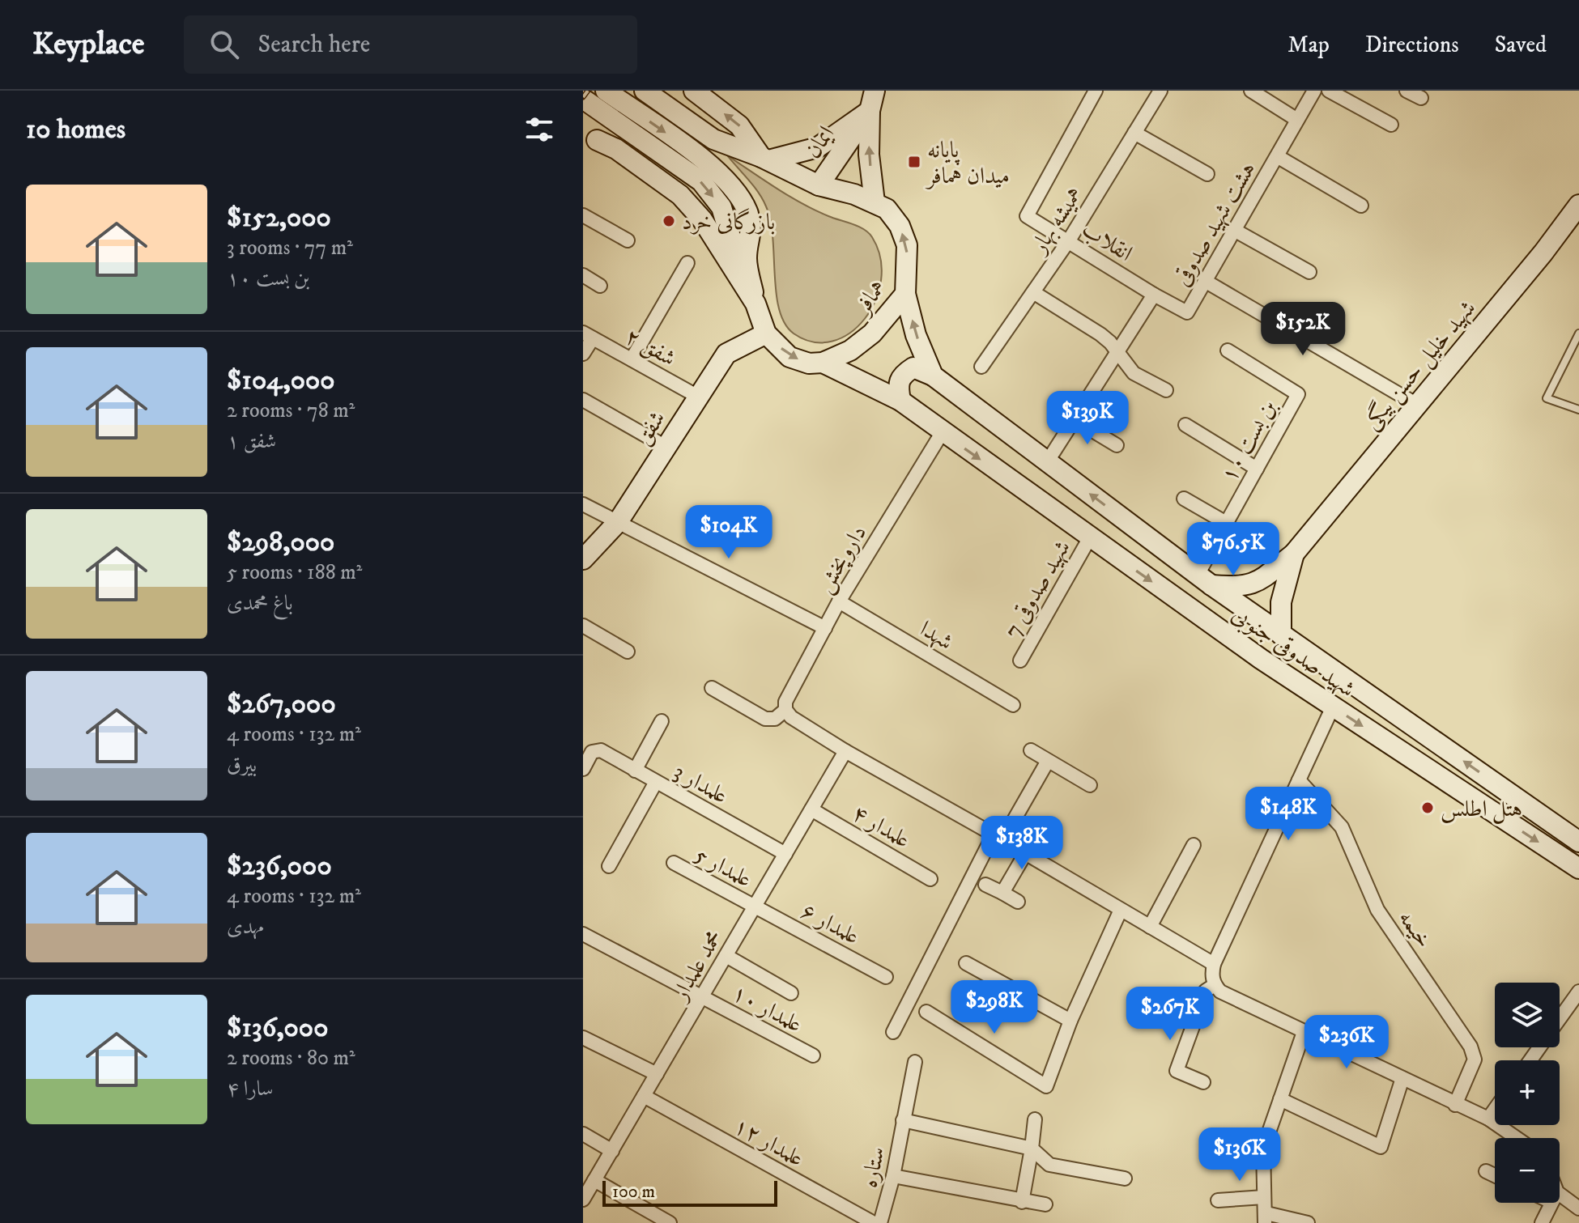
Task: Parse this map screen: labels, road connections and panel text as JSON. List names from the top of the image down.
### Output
{
  "streets": {
    "main road": [
      "ایمان",
      "همافر",
      "شهید خلیل حسن بیگی",
      "شفق",
      "شهید صدوقی جنوبی"
    ],
    "street": [
      "همیشه بهار",
      "هشت شهید صدوقی",
      "انقلاب",
      "شفق ۲",
      "بن بست ۱۰",
      "داروپخش",
      "شهید صدوقی 7",
      "شهدا",
      "علمدار 3",
      "علمدار ۴",
      "علمدار 5",
      "علمدار ۶",
      "خیمه",
      "محمد علمدار",
      "علمدار ۱۰",
      "علمدار ۱۲",
      "ستاره"
    ]
  },
  "crossings": [
    ["ایمان", "همافر"],
    ["همیشه بهار", "انقلاب"],
    ["هشت شهید صدوقی", "انقلاب"],
    ["هشت شهید صدوقی", "شهید صدوقی جنوبی"],
    ["همافر", "شهید صدوقی جنوبی"],
    ["شفق ۲", "شفق"],
    ["بن بست ۱۰", "شهید صدوقی جنوبی"],
    ["داروپخش", "شهدا"],
    ["داروپخش", "شهید صدوقی جنوبی"],
    ["شهید صدوقی 7", "شهید صدوقی جنوبی"],
    ["علمدار 3", "محمد علمدار"],
    ["علمدار ۴", "محمد علمدار"],
    ["علمدار 5", "علمدار ۶"],
    ["علمدار 5", "محمد علمدار"],
    ["علمدار ۶", "محمد علمدار"],
    ["محمد علمدار", "علمدار ۱۰"],
    ["محمد علمدار", "علمدار ۱۲"]
  ],
  "one_way": ["همافر"],
  "places": {
    "transit": ["پایانه میدان همافر"],
    "other": ["بازرگانی خرد", "هتل اطلس"]
  },
  "scale_bar": "100 m",
  "page": {
    "header": "Keyplace",
    "search": "Search here",
    "nav": ["Map", "Directions", "Saved"],
    "heading": "10 homes",
    "list": [
      {
        "name": "$152,000",
        "note": "3 rooms · 77 m² · بن بست ۱۰"
      },
      {
        "name": "$104,000",
        "note": "2 rooms · 78 m² · شفق ۱"
      },
      {
        "name": "$298,000",
        "note": "5 rooms · 188 m² · باغ محمدی"
      },
      {
        "name": "$267,000",
        "note": "4 rooms · 132 m² · بیرق"
      },
      {
        "name": "$236,000",
        "note": "4 rooms · 132 m² · مهدی"
      },
      {
        "name": "$136,000",
        "note": "2 rooms · 80 m² · سارا ۴"
      }
    ],
    "price": [
      "$152K",
      "$139K",
      "$104K",
      "$76.5K",
      "$148K",
      "$138K",
      "$298K",
      "$267K",
      "$236K",
      "$136K"
    ],
    "map_buttons": ["+", "−"],
    "scale": "100 m"
  }
}
